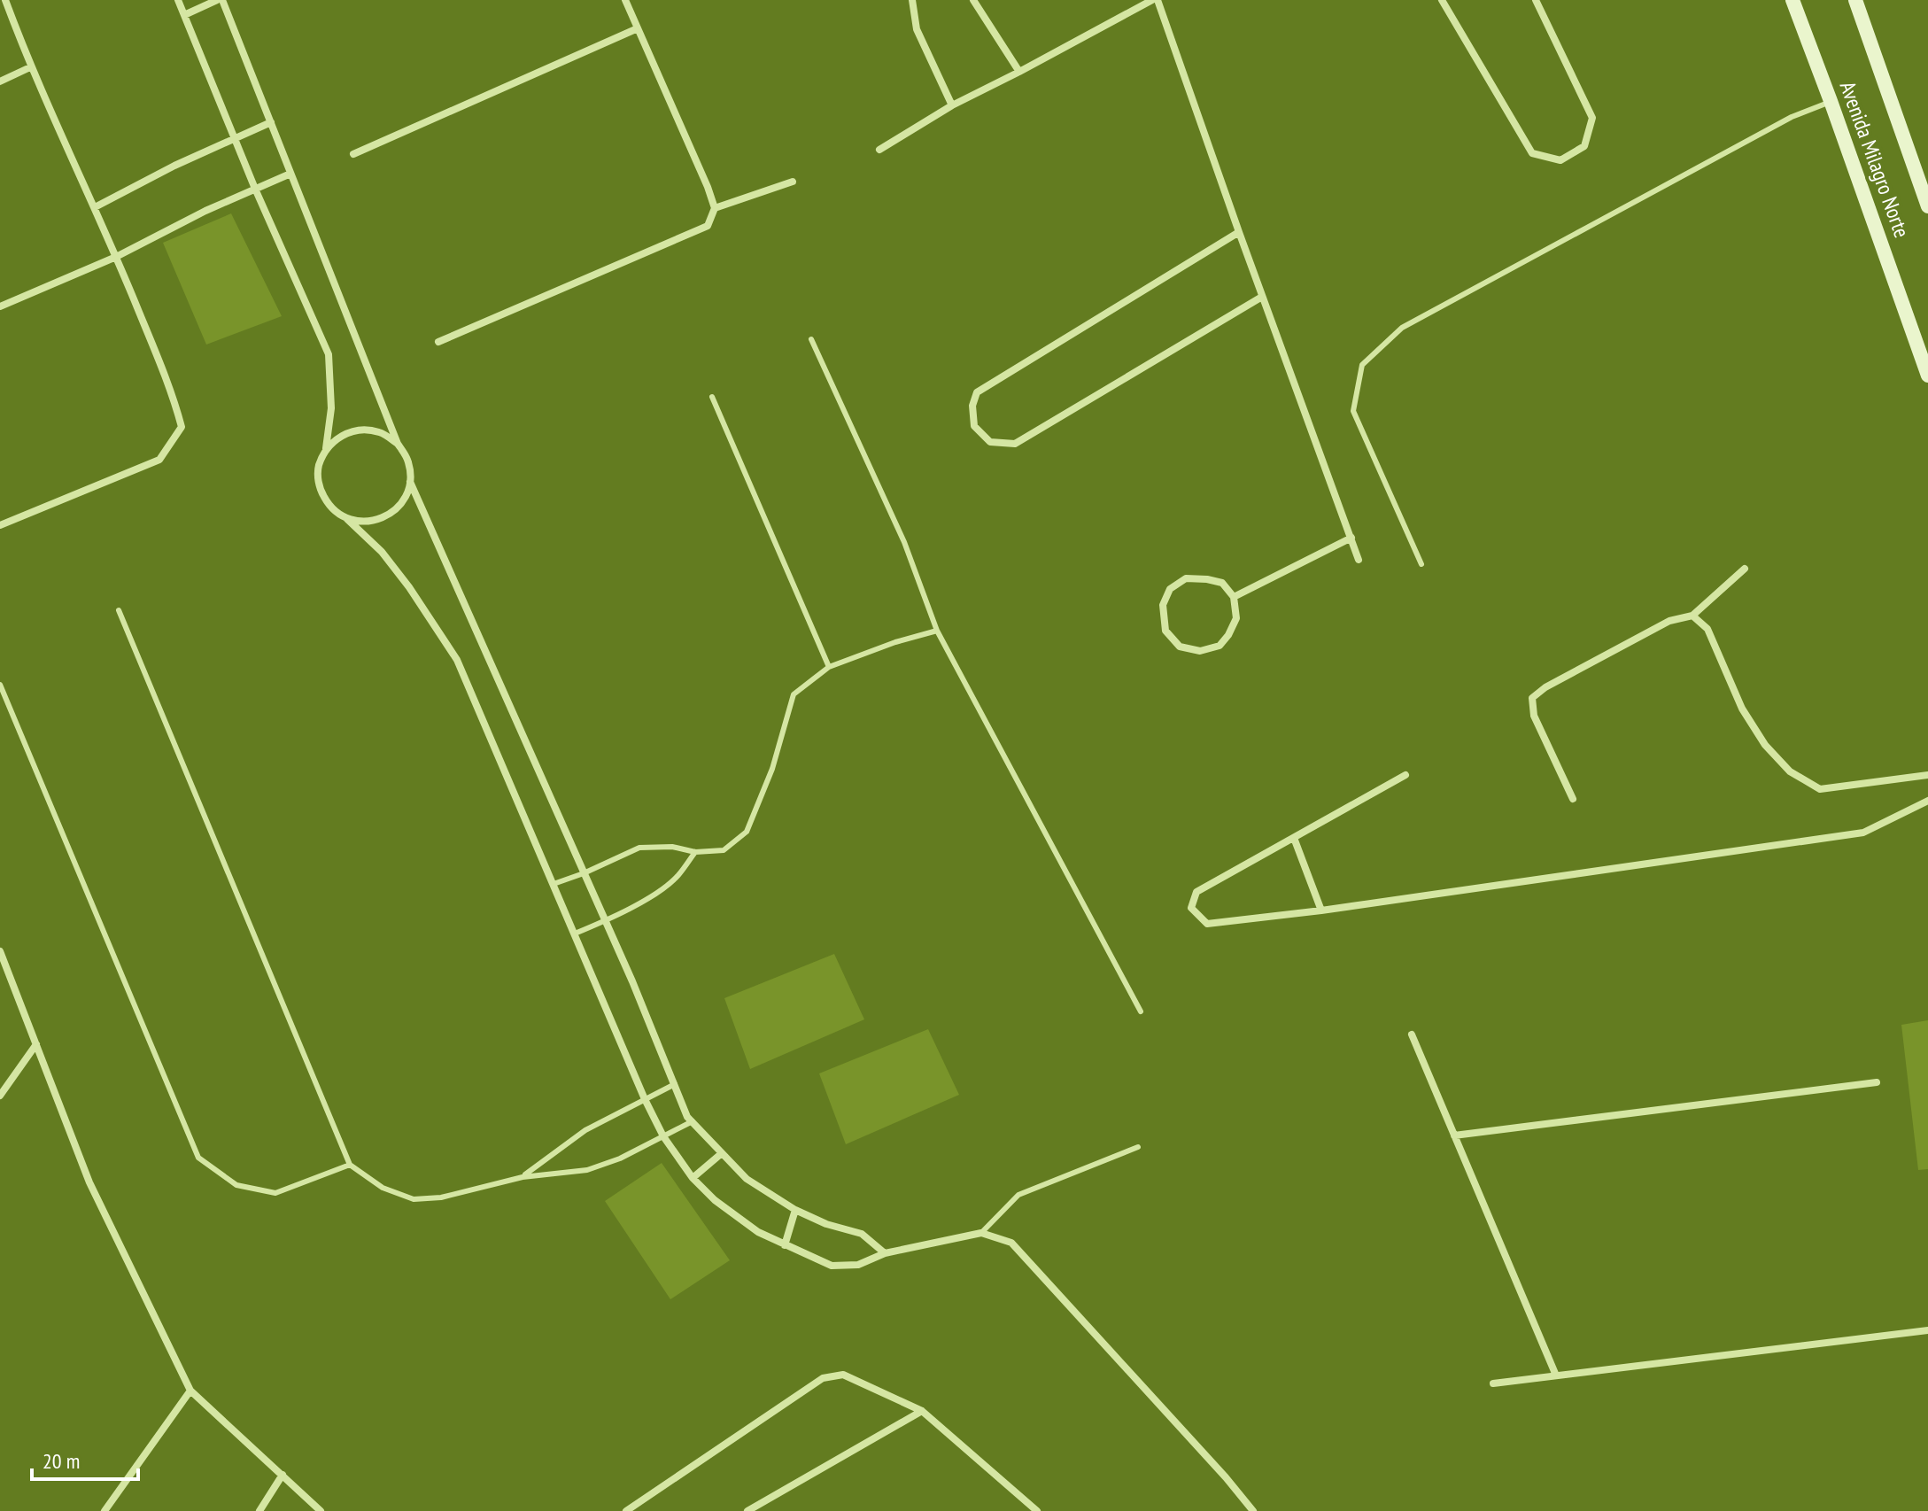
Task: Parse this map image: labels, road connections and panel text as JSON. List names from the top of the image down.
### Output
{
  "streets": {
    "main road": ["Avenida Milagro Norte"]
  },
  "scale_bar": "20 m"
}
